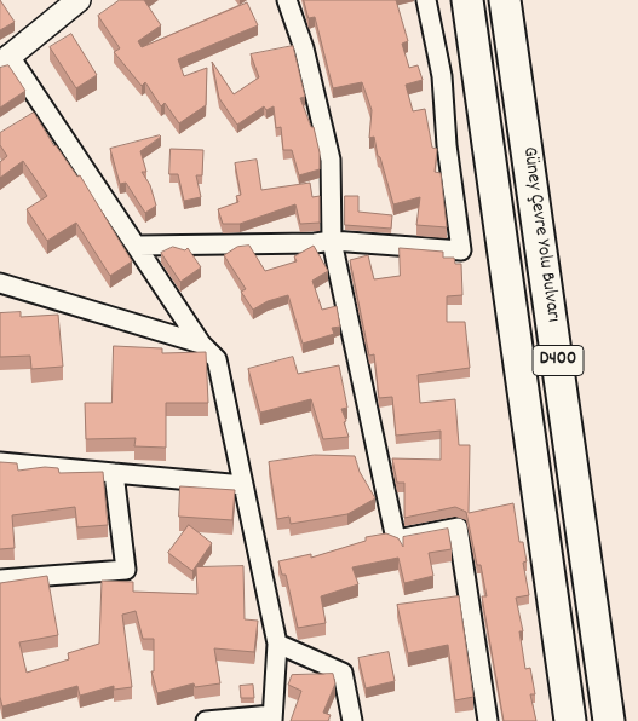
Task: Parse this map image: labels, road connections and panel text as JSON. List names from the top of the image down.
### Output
{
  "streets": {
    "highway": ["Güney Çevre Yolu Bulvarı", "D400"]
  }
}
